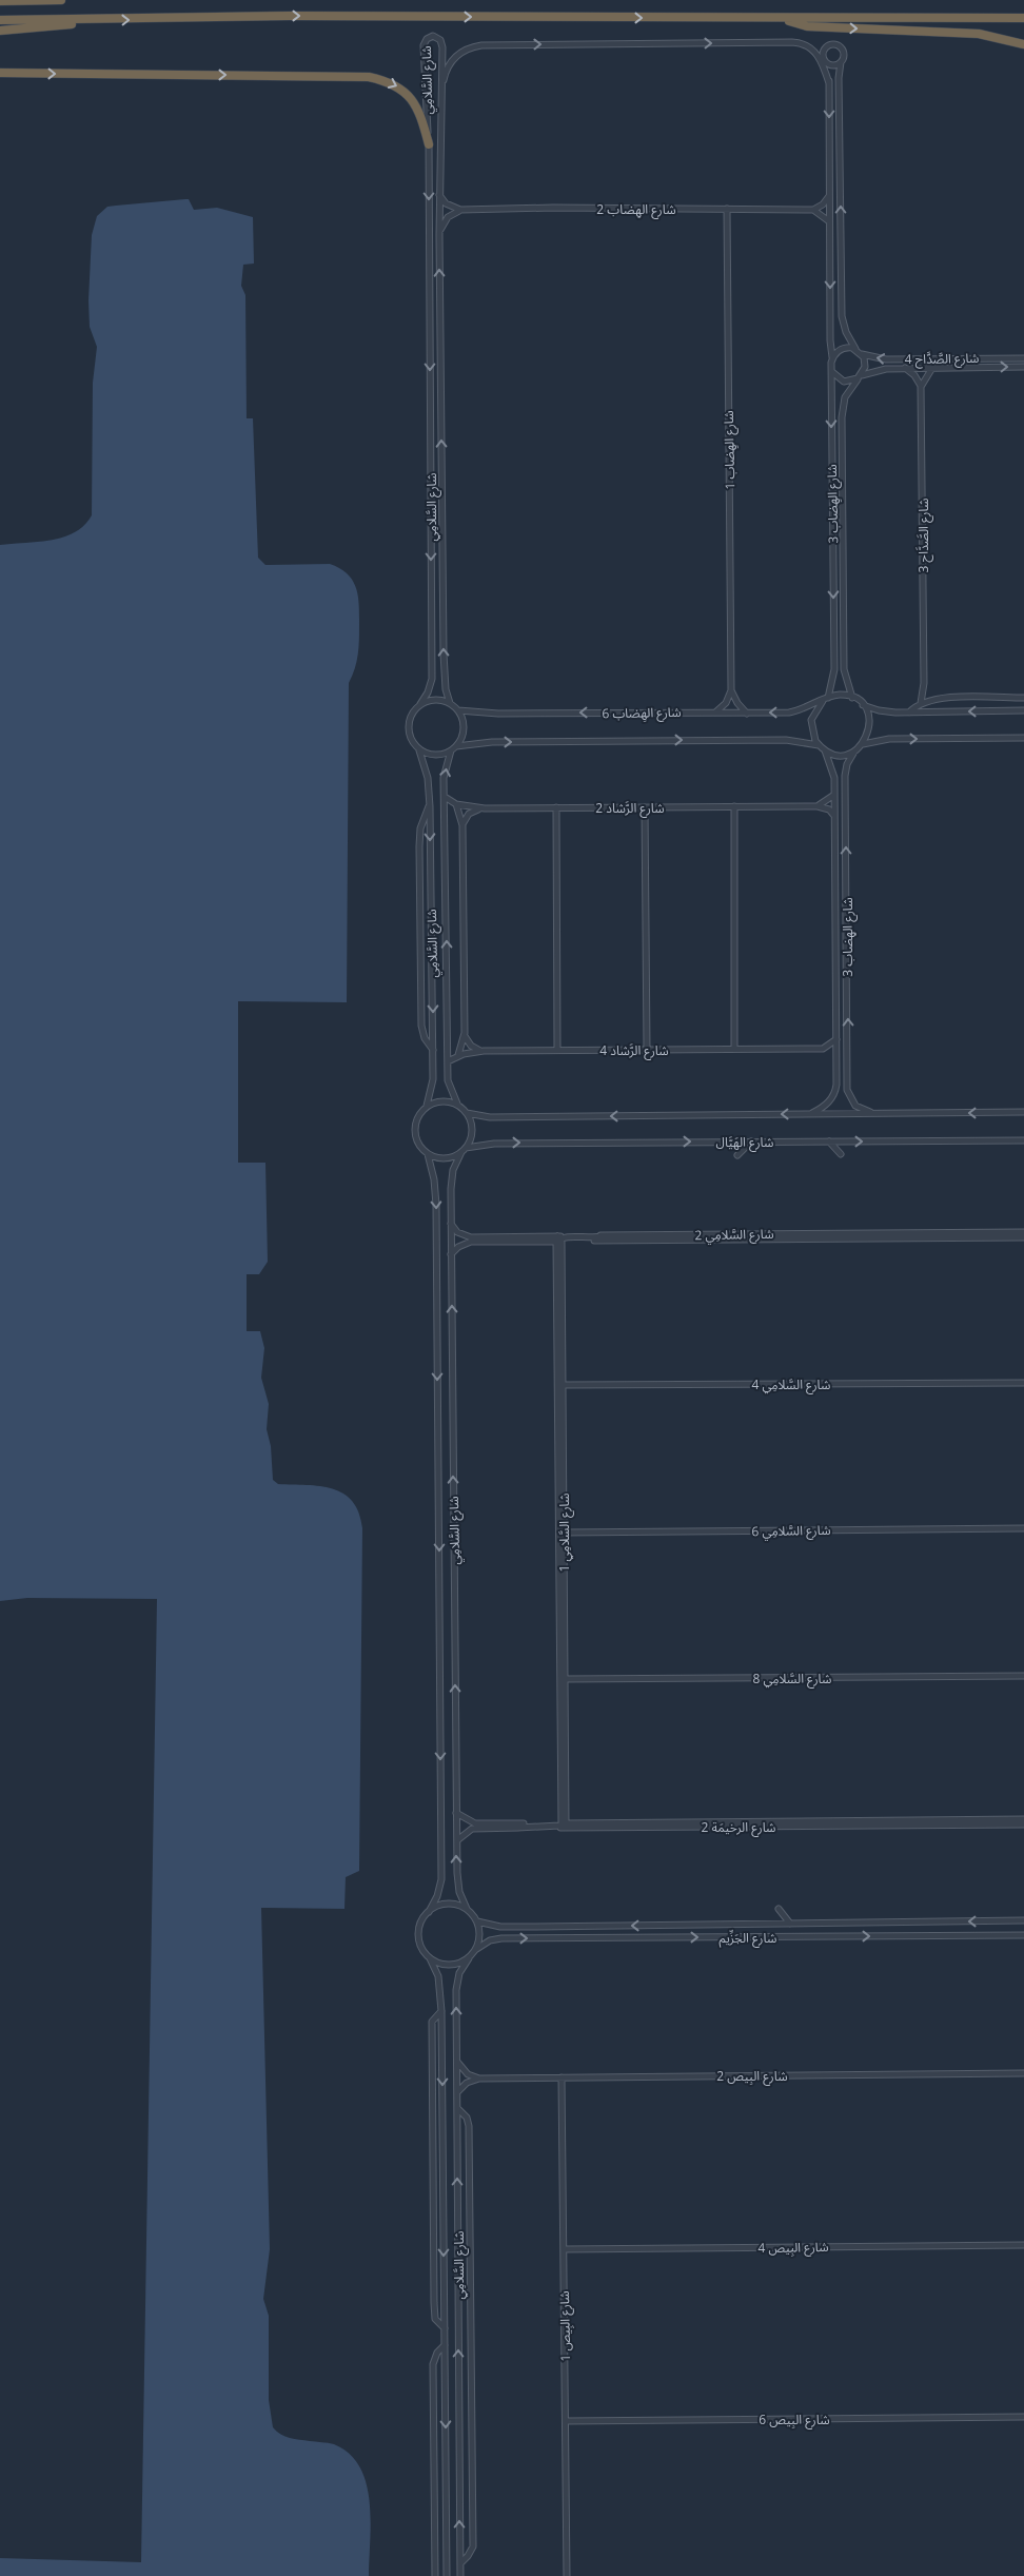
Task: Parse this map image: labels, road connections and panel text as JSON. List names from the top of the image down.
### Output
{
  "streets": {
    "street": [
      "شارع السَّلامِي",
      "شارع الهِضاب 2",
      "شارع الصَّدَّاح 4",
      "شارع الهِضاب 1",
      "شارع الهِضاب 3",
      "شارع الصَّدَّاح 3",
      "شارع الهِضاب 6",
      "شارع الرَّشاد 2",
      "شارع الرَّشاد 4",
      "شارع الهَيَّال",
      "شارع السَّلامِي 2",
      "شارع السَّلامِي 4",
      "شارع السَّلامِي 6",
      "شارع السَّلامِي 1",
      "شارع السَّلامِي 8",
      "شارع الرخيمَة 2",
      "شارع الجَزِّيم",
      "شارع البِيص 2",
      "شارع البِيص 4",
      "شارع البِيص 1",
      "شارع البِيص 6"
    ]
  },
  "crossings": [
    ["شارع السَّلامِي", "شارع الهِضاب 6"],
    ["شارع السَّلامِي", "شارع الرَّشاد 2"],
    ["شارع السَّلامِي", "شارع الرَّشاد 4"],
    ["شارع السَّلامِي", "شارع الهَيَّال"],
    ["شارع السَّلامِي", "شارع السَّلامِي 2"],
    ["شارع السَّلامِي", "شارع الرخيمَة 2"],
    ["شارع السَّلامِي", "شارع الجَزِّيم"],
    ["شارع الهِضاب 2", "شارع الهِضاب 1"],
    ["شارع الصَّدَّاح 4", "شارع الهِضاب 3"],
    ["شارع الهِضاب 3", "شارع الهِضاب 6"],
    ["شارع الهِضاب 3", "شارع الرَّشاد 2"],
    ["شارع الهِضاب 3", "شارع الهَيَّال"],
    ["شارع السَّلامِي 2", "شارع السَّلامِي 1"],
    ["شارع السَّلامِي 4", "شارع السَّلامِي 1"],
    ["شارع السَّلامِي 6", "شارع السَّلامِي 1"],
    ["شارع السَّلامِي 1", "شارع السَّلامِي 8"],
    ["شارع السَّلامِي 1", "شارع الرخيمَة 2"],
    ["شارع البِيص 2", "شارع البِيص 1"],
    ["شارع البِيص 4", "شارع البِيص 1"],
    ["شارع البِيص 1", "شارع البِيص 6"]
  ]
}
